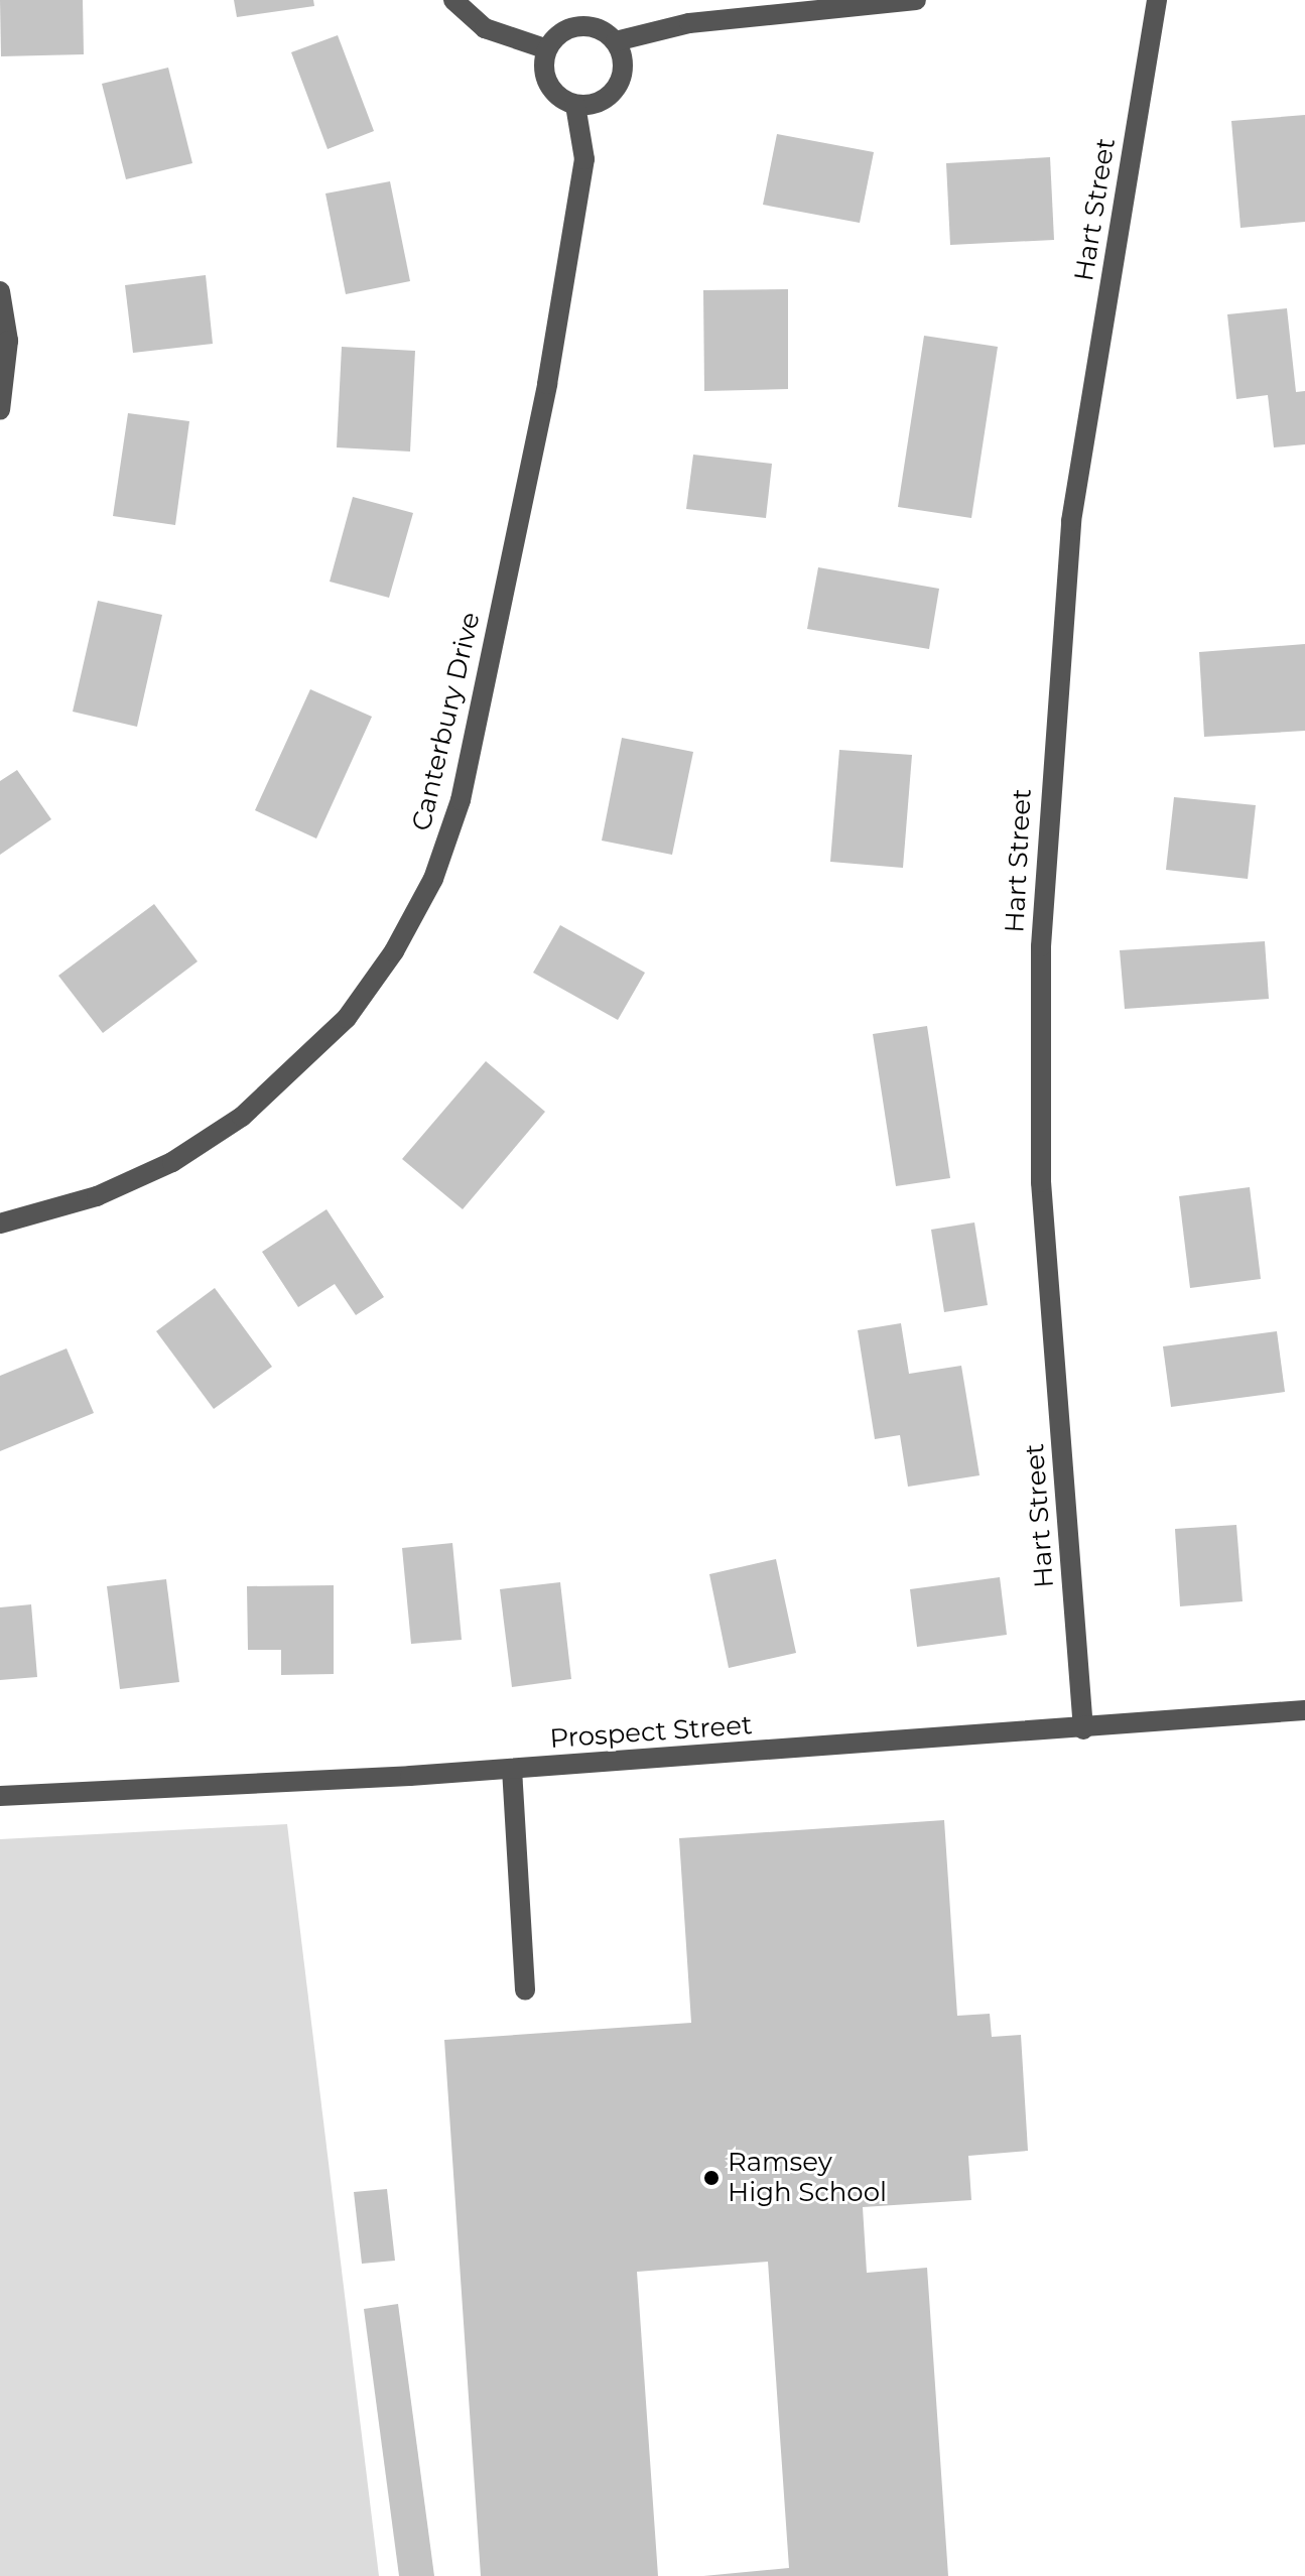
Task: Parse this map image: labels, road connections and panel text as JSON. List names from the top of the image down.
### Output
{
  "streets": {
    "street": ["Hart Street", "Canterbury Drive", "Prospect Street"]
  },
  "crossings": [
    ["Hart Street", "Prospect Street"]
  ],
  "places": ["Ramsey High School"]
}
